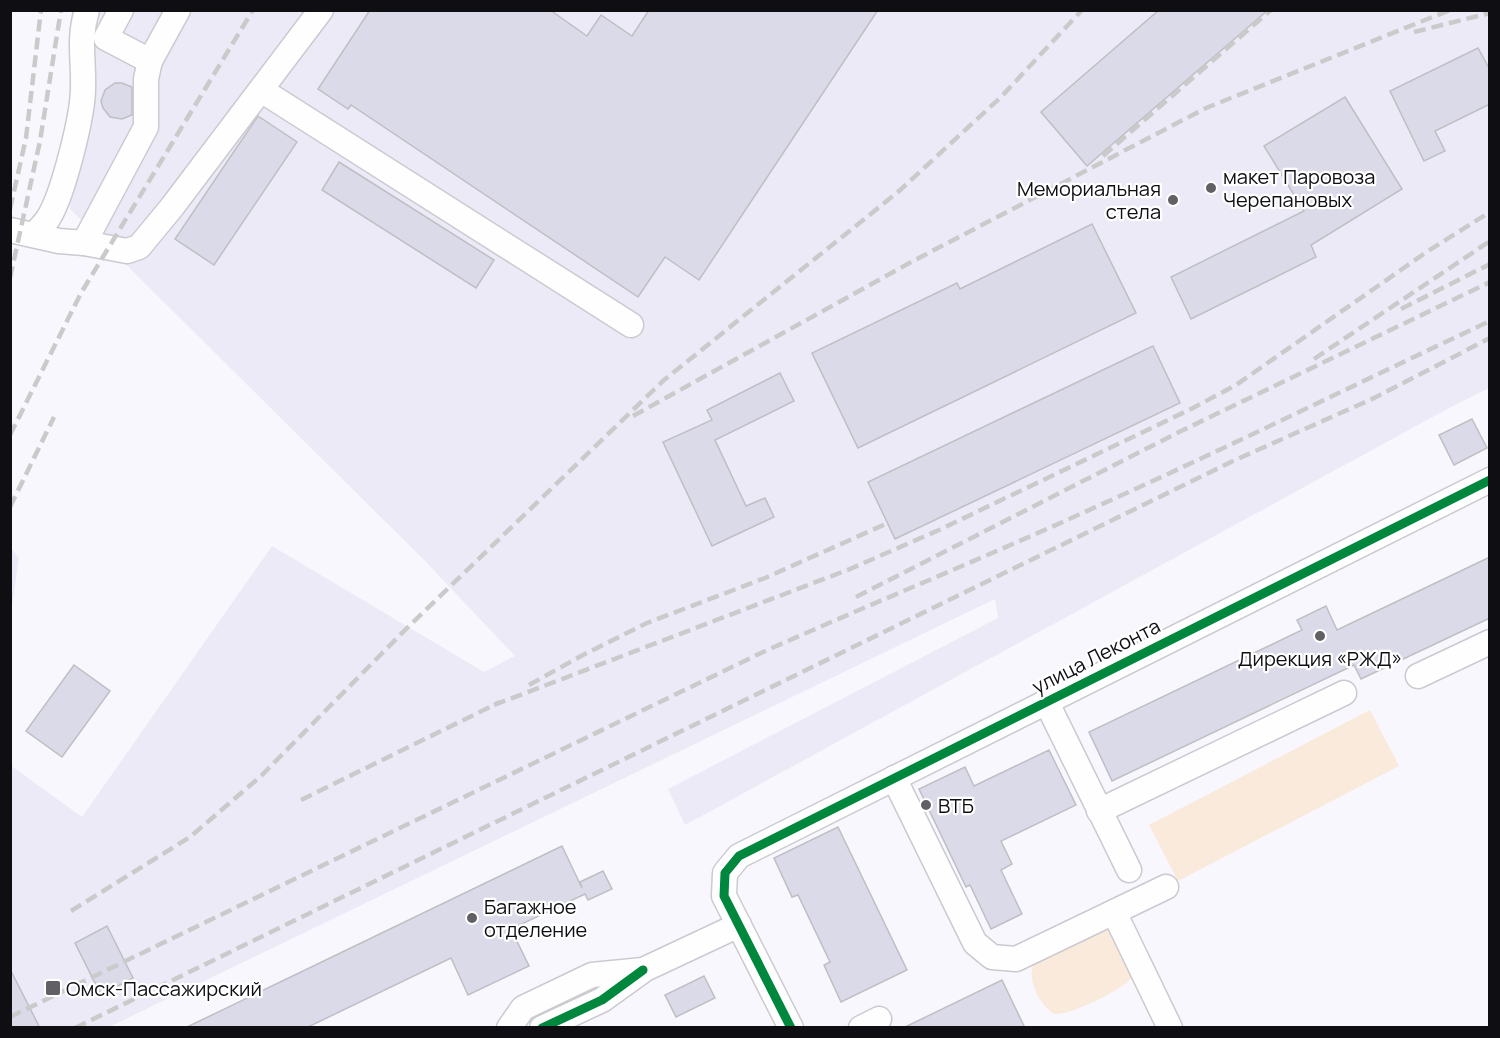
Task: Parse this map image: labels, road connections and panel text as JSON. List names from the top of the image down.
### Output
{
  "streets": {
    "street": ["улица Леконта"]
  },
  "places": {
    "other": [
      "макет Паровоза Черепановых",
      "Мемориальная стела",
      "Дирекция «РЖД»",
      "ВТБ",
      "Багажное отделение"
    ],
    "transit": ["Омск-Пассажирский"]
  }
}
